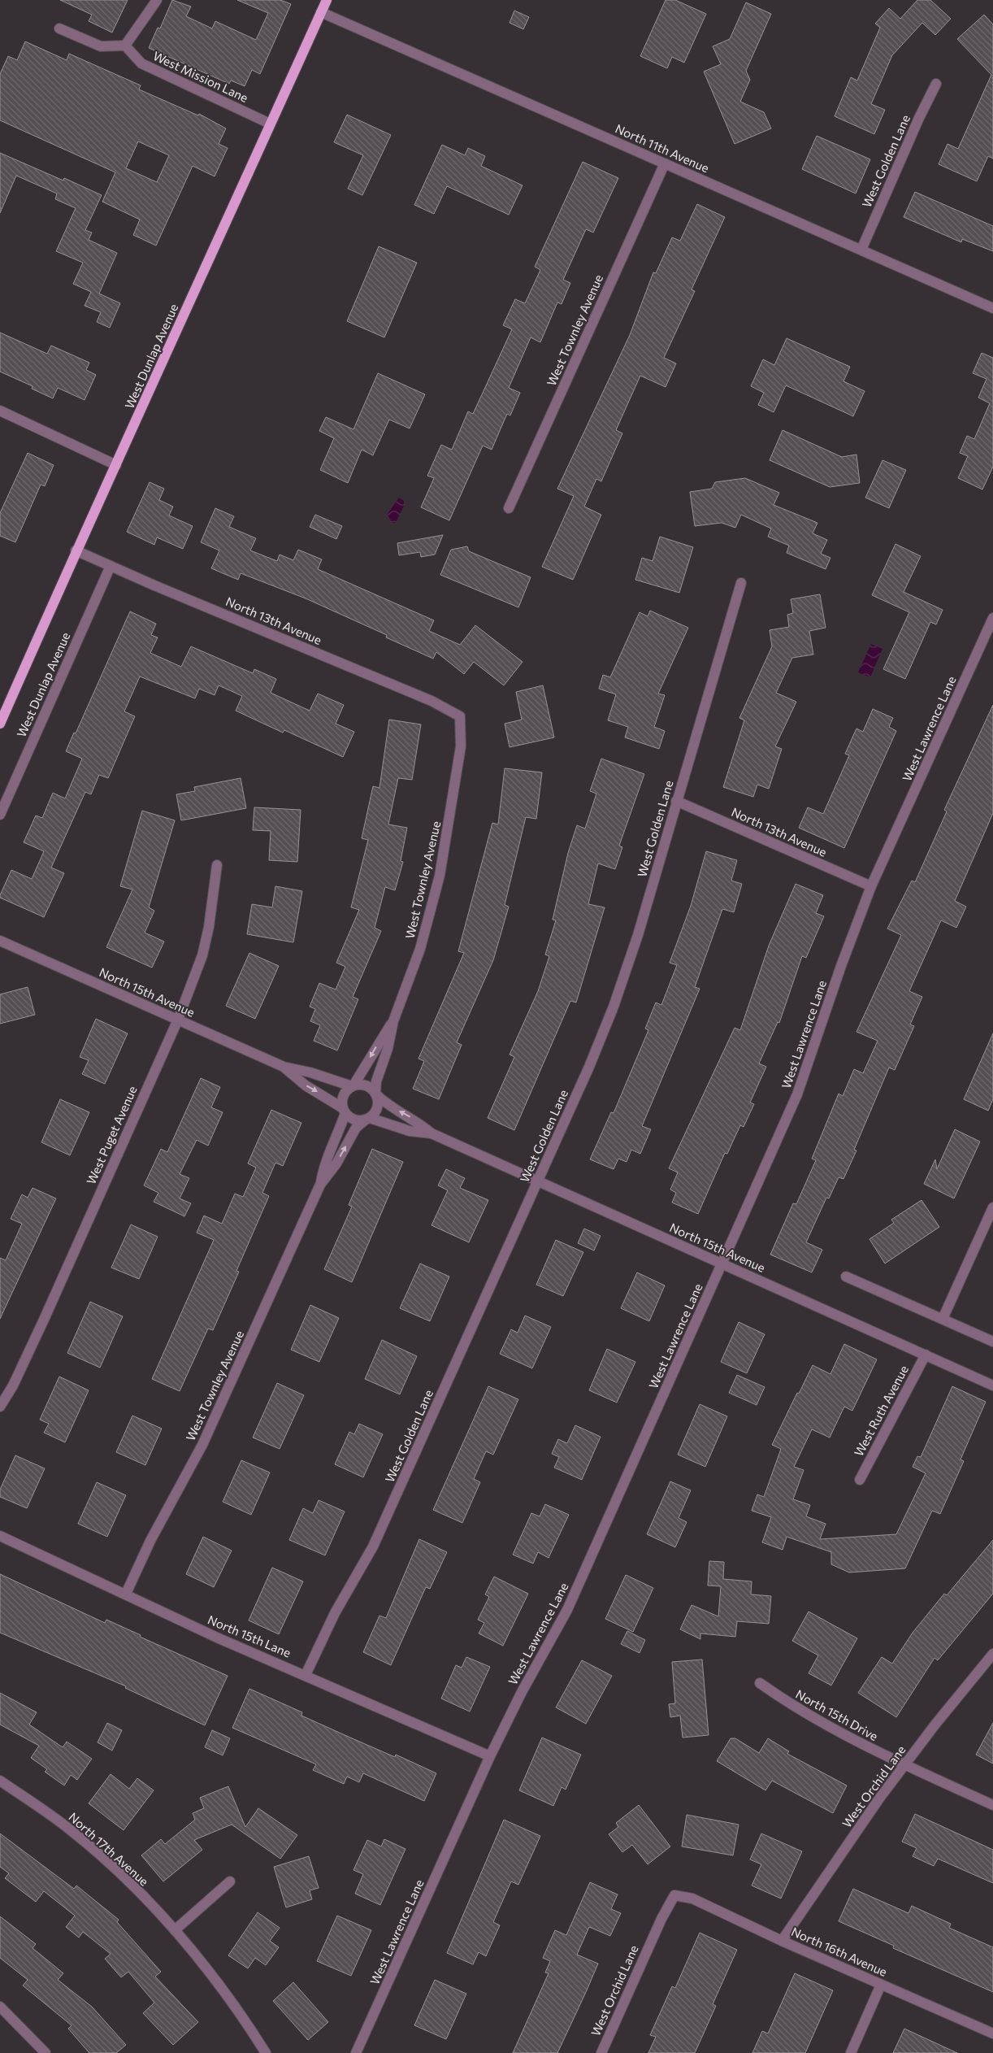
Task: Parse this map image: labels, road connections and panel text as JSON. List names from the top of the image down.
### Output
{
  "streets": {
    "main road": ["West Dunlap Avenue"],
    "street": [
      "West Mission Lane",
      "North 11th Avenue",
      "West Golden Lane",
      "West Townley Avenue",
      "North 13th Avenue",
      "West Lawrence Lane",
      "North 15th Avenue",
      "West Puget Avenue",
      "West Ruth Avenue",
      "North 15th Lane",
      "North 15th Drive",
      "West Orchid Lane",
      "North 17th Avenue",
      "North 16th Avenue"
    ]
  },
  "crossings": [
    ["West Mission Lane", "West Dunlap Avenue"],
    ["North 11th Avenue", "West Golden Lane"],
    ["North 11th Avenue", "West Townley Avenue"],
    ["North 11th Avenue", "West Dunlap Avenue"],
    ["West Golden Lane", "North 13th Avenue"],
    ["West Golden Lane", "North 15th Avenue"],
    ["West Golden Lane", "North 15th Lane"],
    ["West Townley Avenue", "North 13th Avenue"],
    ["West Townley Avenue", "North 15th Avenue"],
    ["West Townley Avenue", "North 15th Lane"],
    ["West Dunlap Avenue", "North 13th Avenue"],
    ["North 13th Avenue", "West Lawrence Lane"],
    ["West Lawrence Lane", "North 15th Avenue"],
    ["West Lawrence Lane", "North 15th Lane"],
    ["North 15th Avenue", "West Puget Avenue"],
    ["North 15th Avenue", "West Ruth Avenue"],
    ["North 15th Drive", "West Orchid Lane"],
    ["West Orchid Lane", "North 16th Avenue"]
  ]
}
